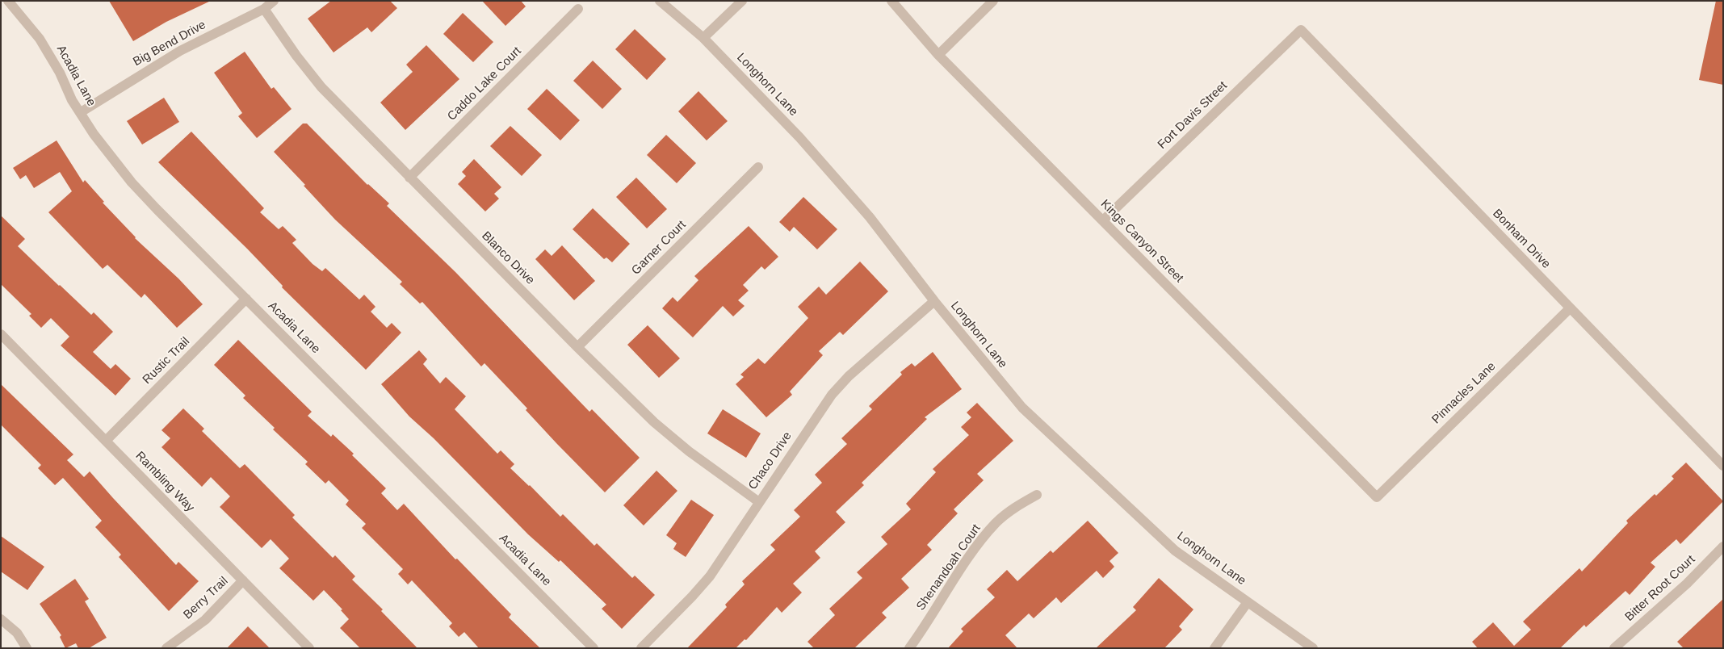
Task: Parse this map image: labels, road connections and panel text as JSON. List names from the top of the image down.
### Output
{
  "streets": {
    "street": [
      "Big Bend Drive",
      "Acadia Lane",
      "Caddo Lake Court",
      "Longhorn Lane",
      "Fort Davis Street",
      "Bonham Drive",
      "Kings Canyon Street",
      "Garner Court",
      "Blanco Drive",
      "Rustic Trail",
      "Pinnacles Lane",
      "Chaco Drive",
      "Rambling Way",
      "Shenandoah Court",
      "Bitter Root Court",
      "Berry Trail"
    ]
  },
  "crossings": [
    ["Big Bend Drive", "Acadia Lane"],
    ["Big Bend Drive", "Blanco Drive"],
    ["Acadia Lane", "Rustic Trail"],
    ["Caddo Lake Court", "Blanco Drive"],
    ["Longhorn Lane", "Chaco Drive"],
    ["Fort Davis Street", "Bonham Drive"],
    ["Fort Davis Street", "Kings Canyon Street"],
    ["Bonham Drive", "Pinnacles Lane"],
    ["Kings Canyon Street", "Pinnacles Lane"],
    ["Garner Court", "Blanco Drive"],
    ["Blanco Drive", "Chaco Drive"],
    ["Rustic Trail", "Rambling Way"],
    ["Rambling Way", "Berry Trail"]
  ]
}
